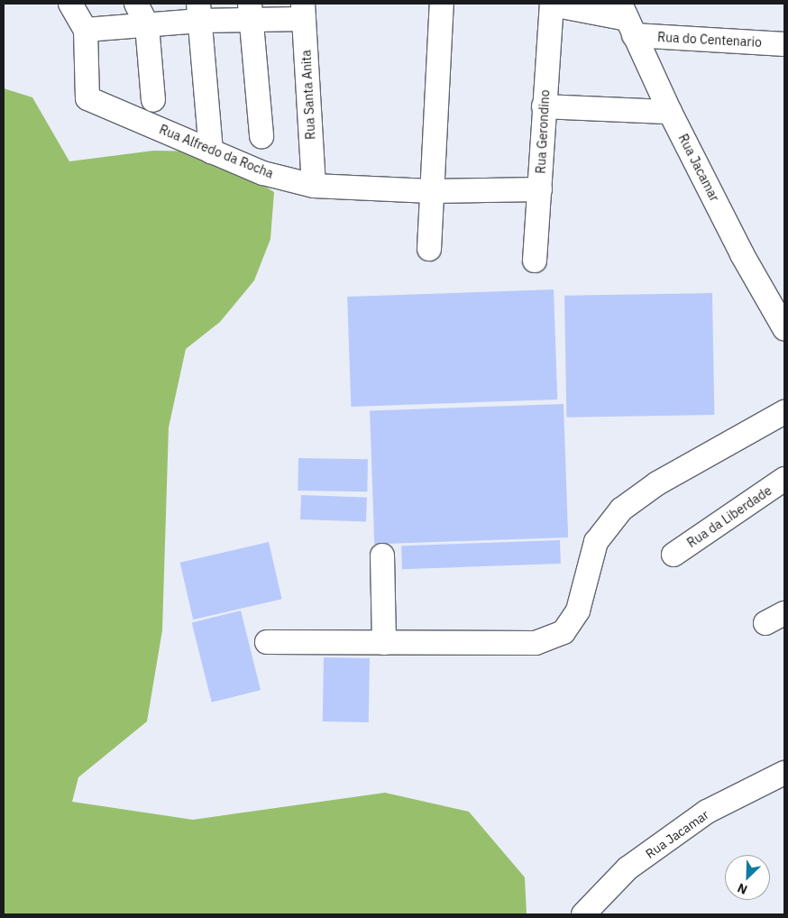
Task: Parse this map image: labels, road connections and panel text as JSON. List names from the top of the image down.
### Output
{
  "streets": {
    "street": [
      "Rua do Centenario",
      "Rua Santa Anita",
      "Rua Gerondino",
      "Rua Alfredo da Rocha",
      "Rua Jacamar",
      "Rua da Liberdade"
    ]
  },
  "crossings": [
    ["Rua do Centenario", "Rua Gerondino"],
    ["Rua do Centenario", "Rua Jacamar"],
    ["Rua Santa Anita", "Rua Alfredo da Rocha"],
    ["Rua Gerondino", "Rua Alfredo da Rocha"]
  ],
  "north": "bottom left"
}
